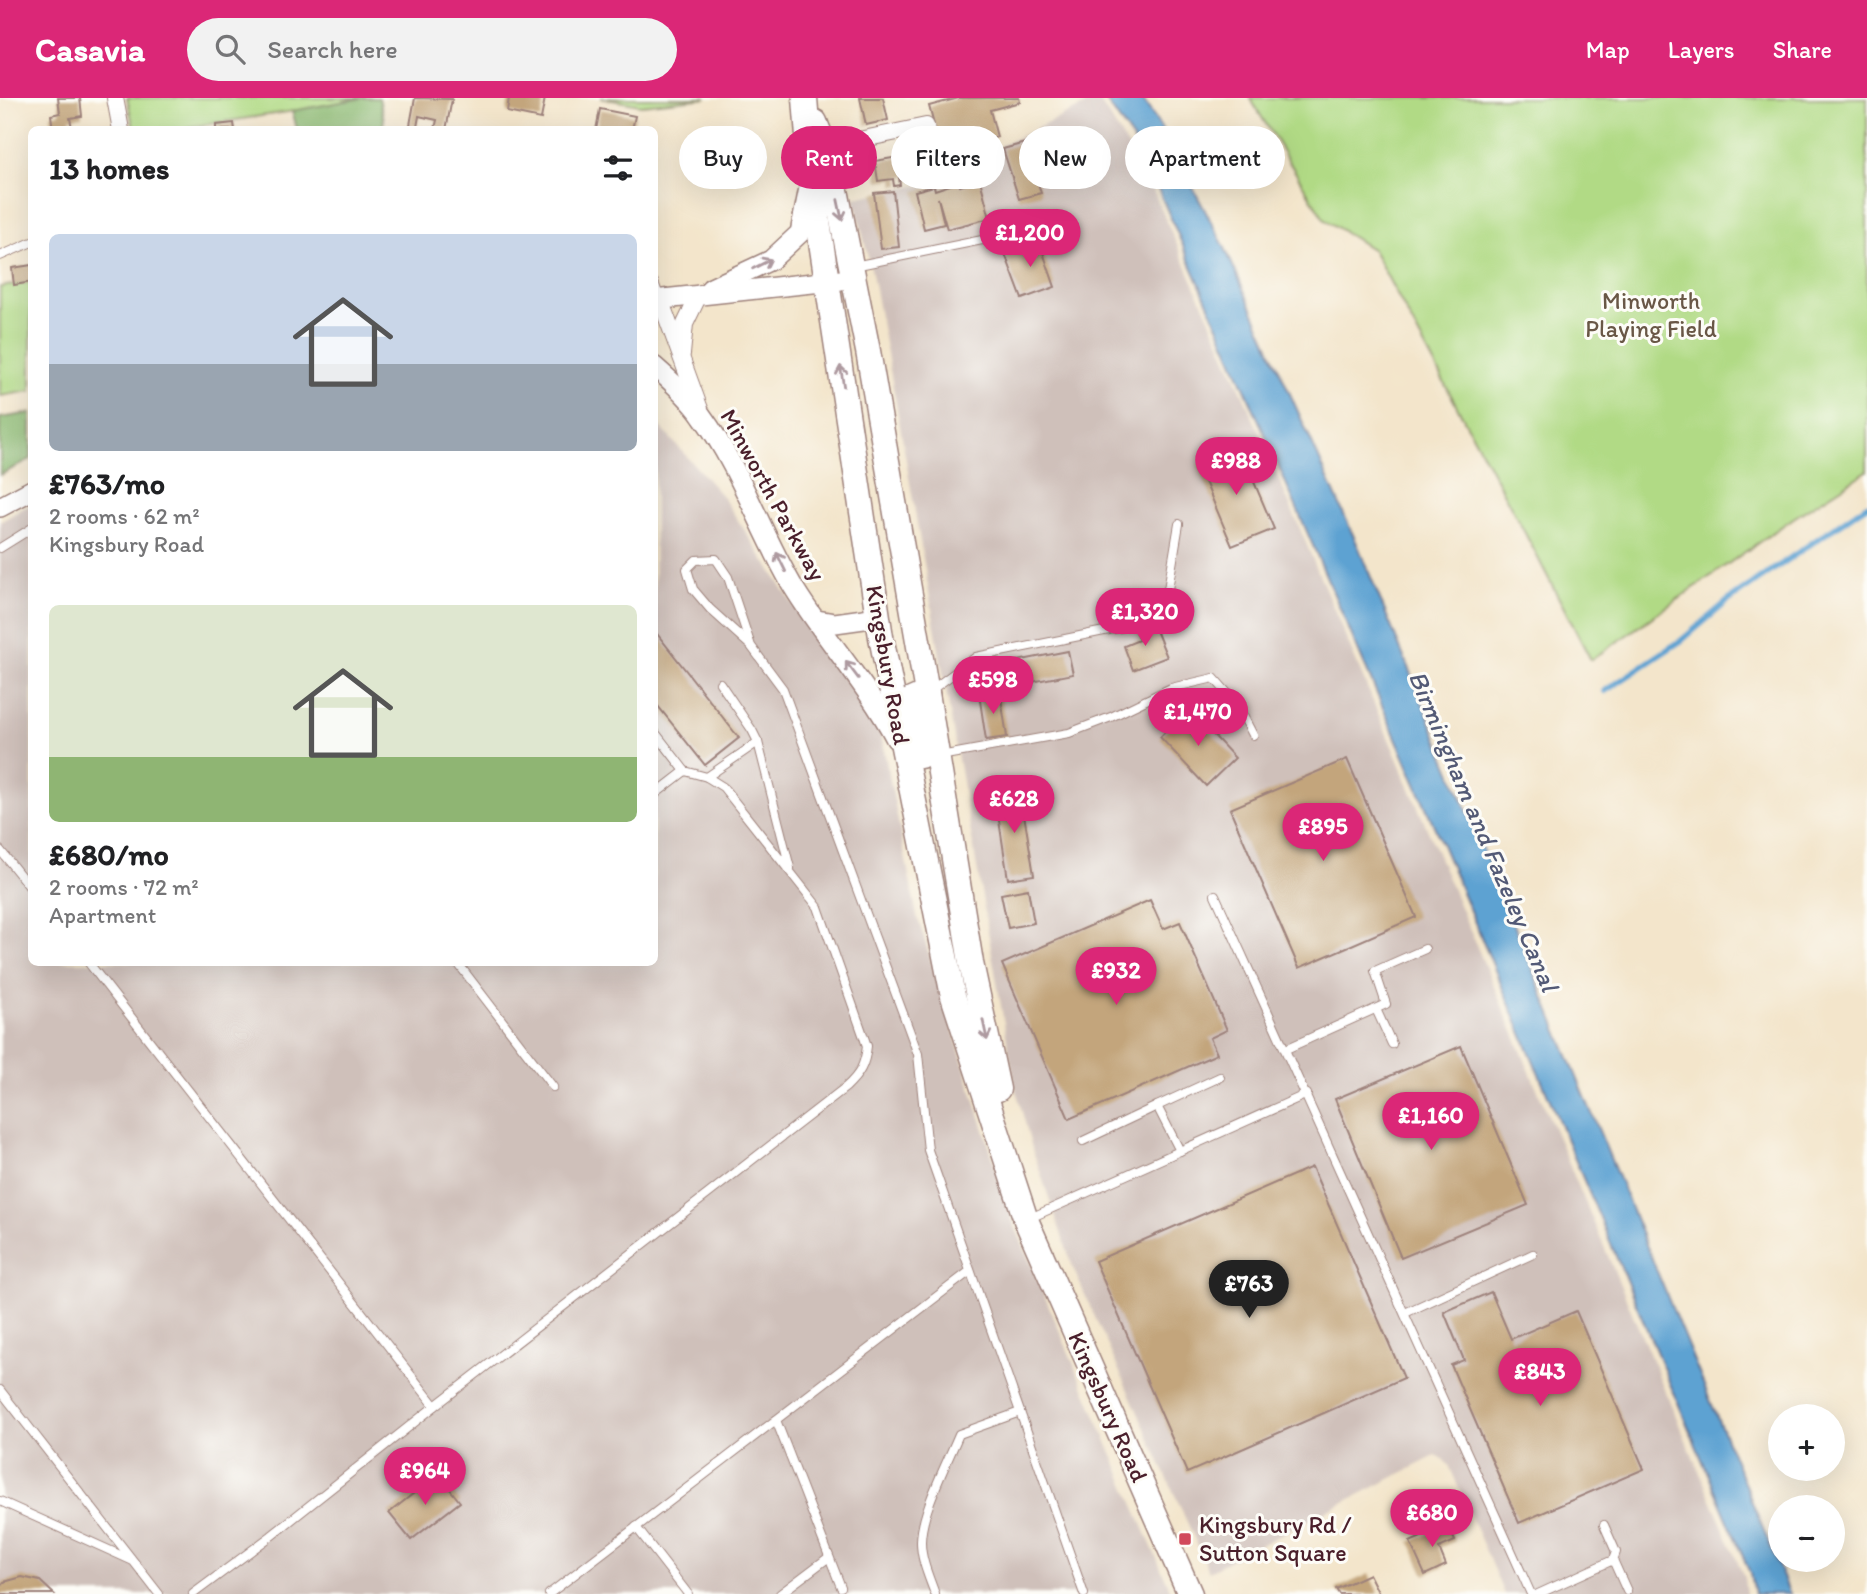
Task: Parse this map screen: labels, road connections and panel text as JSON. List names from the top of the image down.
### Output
{
  "streets": {
    "main road": ["Kingsbury Road"],
    "street": ["Minworth Parkway"]
  },
  "crossings": [
    ["Minworth Parkway", "Kingsbury Road"]
  ],
  "one_way": ["Minworth Parkway"],
  "water": ["Birmingham and Fazeley Canal"],
  "parks": ["Minworth Playing Field"],
  "places": {
    "transit": ["Kingsbury Rd / Sutton Square"]
  },
  "page": {
    "header": "Casavia",
    "search": "Search here",
    "nav": ["Map", "Layers", "Share"],
    "chip": [
      "Buy",
      "Rent",
      "Filters",
      "New",
      "Apartment"
    ],
    "heading": "13 homes",
    "price": [
      "£1,200",
      "£988",
      "£1,320",
      "£598",
      "£1,470",
      "£628",
      "£895",
      "£932",
      "£1,160",
      "£763",
      "£843",
      "£964",
      "£680"
    ],
    "list": [
      {
        "name": "£763/mo",
        "note": "2 rooms · 62 m² · Kingsbury Road"
      },
      {
        "name": "£680/mo",
        "note": "2 rooms · 72 m² · Apartment"
      }
    ],
    "map_buttons": ["+", "−"]
  }
}
